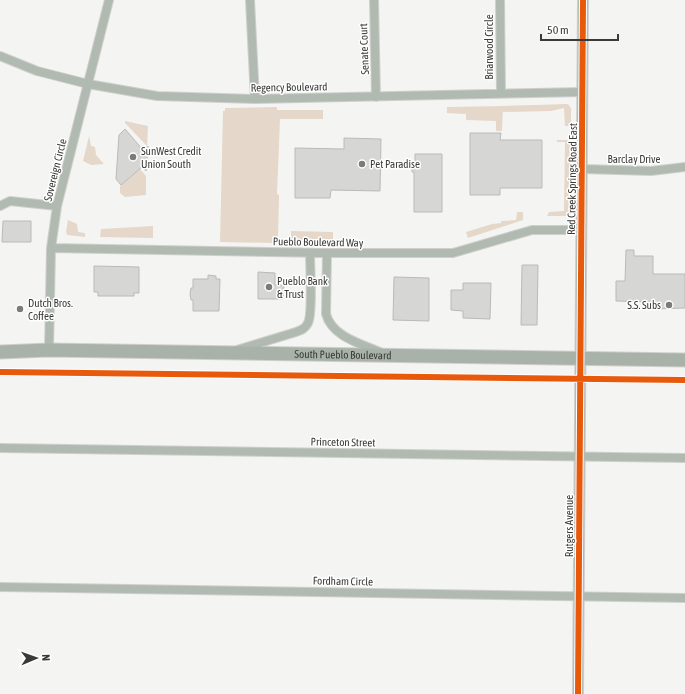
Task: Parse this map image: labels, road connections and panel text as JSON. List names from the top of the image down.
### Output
{
  "streets": {
    "main road": ["South Pueblo Boulevard"],
    "street": [
      "Briarwood Circle",
      "Senate Court",
      "Regency Boulevard",
      "Barclay Drive",
      "Sovereign Circle",
      "Red Creek Springs Road East",
      "Pueblo Boulevard Way",
      "Princeton Street",
      "Rutgers Avenue",
      "Fordham Circle"
    ]
  },
  "crossings": [
    ["Briarwood Circle", "Regency Boulevard"],
    ["Senate Court", "Regency Boulevard"],
    ["Regency Boulevard", "Sovereign Circle"],
    ["Regency Boulevard", "Red Creek Springs Road East"],
    ["Barclay Drive", "Red Creek Springs Road East"],
    ["Sovereign Circle", "Pueblo Boulevard Way"],
    ["Sovereign Circle", "South Pueblo Boulevard"],
    ["Red Creek Springs Road East", "Pueblo Boulevard Way"],
    ["Red Creek Springs Road East", "South Pueblo Boulevard"],
    ["Red Creek Springs Road East", "Rutgers Avenue"],
    ["South Pueblo Boulevard", "Rutgers Avenue"],
    ["Princeton Street", "Rutgers Avenue"],
    ["Rutgers Avenue", "Fordham Circle"]
  ],
  "places": [
    "SunWest Credit Union South",
    "Pet Paradise",
    "Pueblo Bank & Trust",
    "S.S. Subs",
    "Dutch Bros. Coffee"
  ],
  "scale_bar": "50 m",
  "north": "right"
}
